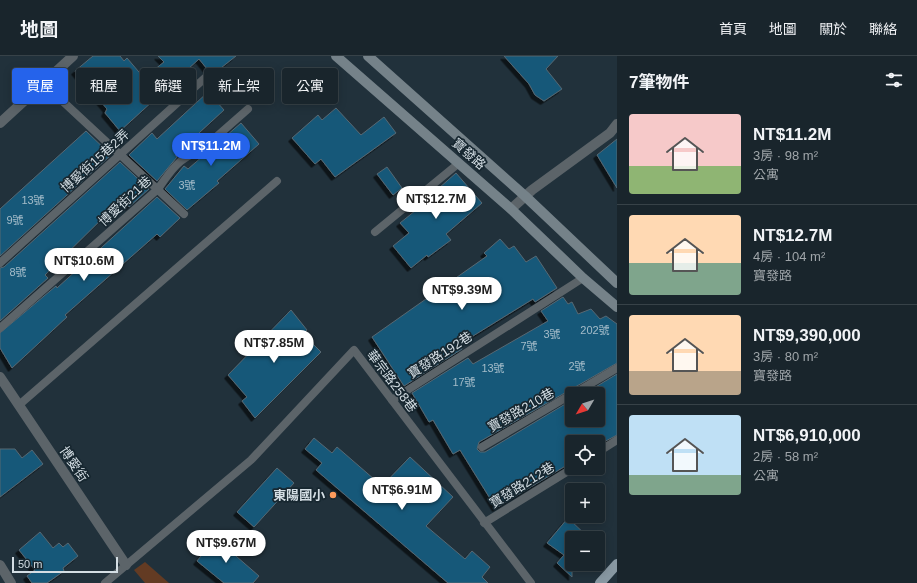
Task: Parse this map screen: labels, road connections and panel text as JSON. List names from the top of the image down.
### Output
{
  "streets": {
    "main road": ["寶發路"],
    "street": ["博愛街"],
    "lane": [
      "博愛街15巷2弄",
      "博愛街21巷",
      "寶發路192巷",
      "華宗路258巷",
      "寶發路210巷",
      "寶發路212巷"
    ]
  },
  "crossings": [
    ["寶發路", "寶發路192巷"],
    ["寶發路192巷", "華宗路258巷"],
    ["華宗路258巷", "博愛街"],
    ["華宗路258巷", "寶發路212巷"]
  ],
  "places": ["東陽國小"],
  "house_numbers": [
    "3號",
    "13號",
    "9號",
    "8號",
    "202號",
    "3號",
    "7號",
    "2號",
    "13號",
    "17號"
  ],
  "scale_bar": "50 m",
  "north": "bottom left",
  "page": {
    "header": "地圖",
    "nav": [
      "首頁",
      "地圖",
      "關於",
      "聯絡"
    ],
    "heading": "7筆物件",
    "chip": [
      "買屋",
      "租屋",
      "篩選",
      "新上架",
      "公寓"
    ],
    "list": [
      {
        "name": "NT$11.2M",
        "note": "3房 · 98 m² · 公寓"
      },
      {
        "name": "NT$12.7M",
        "note": "4房 · 104 m² · 寶發路"
      },
      {
        "name": "NT$9,390,000",
        "note": "3房 · 80 m² · 寶發路"
      },
      {
        "name": "NT$6,910,000",
        "note": "2房 · 58 m² · 公寓"
      }
    ],
    "price": [
      "NT$11.2M",
      "NT$12.7M",
      "NT$10.6M",
      "NT$9.39M",
      "NT$7.85M",
      "NT$6.91M",
      "NT$9.67M"
    ],
    "map_buttons": ["+", "−"],
    "scale": "50 m"
  }
}
